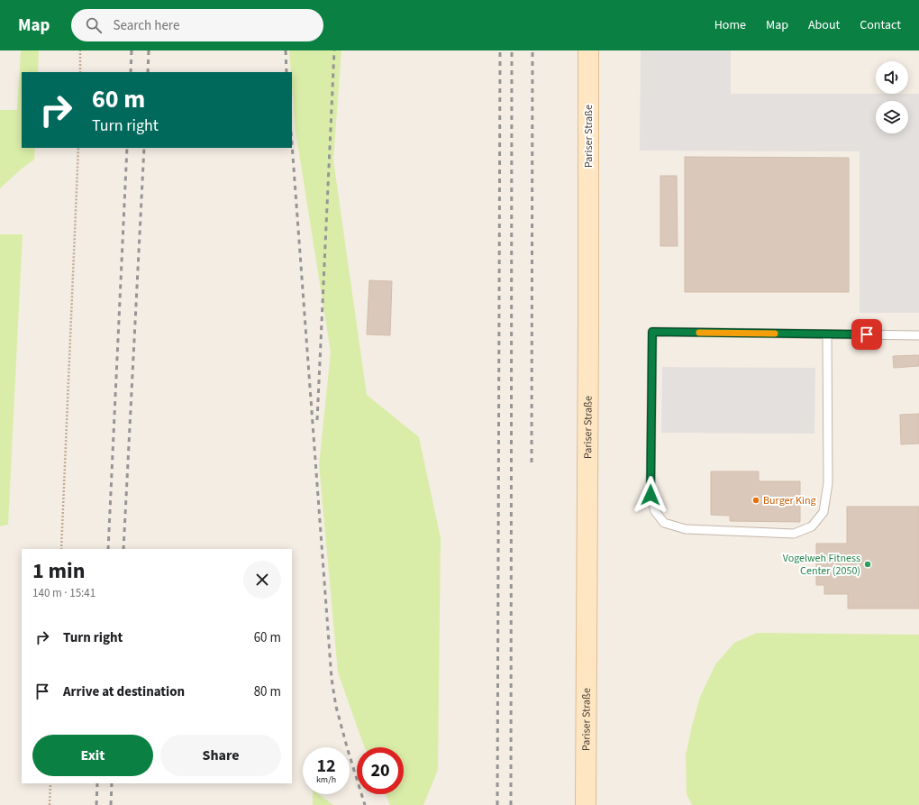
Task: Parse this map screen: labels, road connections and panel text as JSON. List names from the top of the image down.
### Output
{
  "streets": {
    "main road": ["Pariser Straße"]
  },
  "places": ["Burger King", "Vogelweh Fitness Center (2050)"],
  "page": {
    "header": "Map",
    "search": "Search here",
    "nav": [
      "Home",
      "Map",
      "About",
      "Contact"
    ],
    "turn": ["60 m", "Turn right"],
    "heading": ["1 min", "140 m · 15:41"],
    "list": [
      {
        "name": "Turn right",
        "value": "60 m"
      },
      {
        "name": "Arrive at destination",
        "value": "80 m"
      }
    ],
    "buttons": ["Exit", "Share"],
    "speed": "12 km/h",
    "limit": "20"
  }
}
